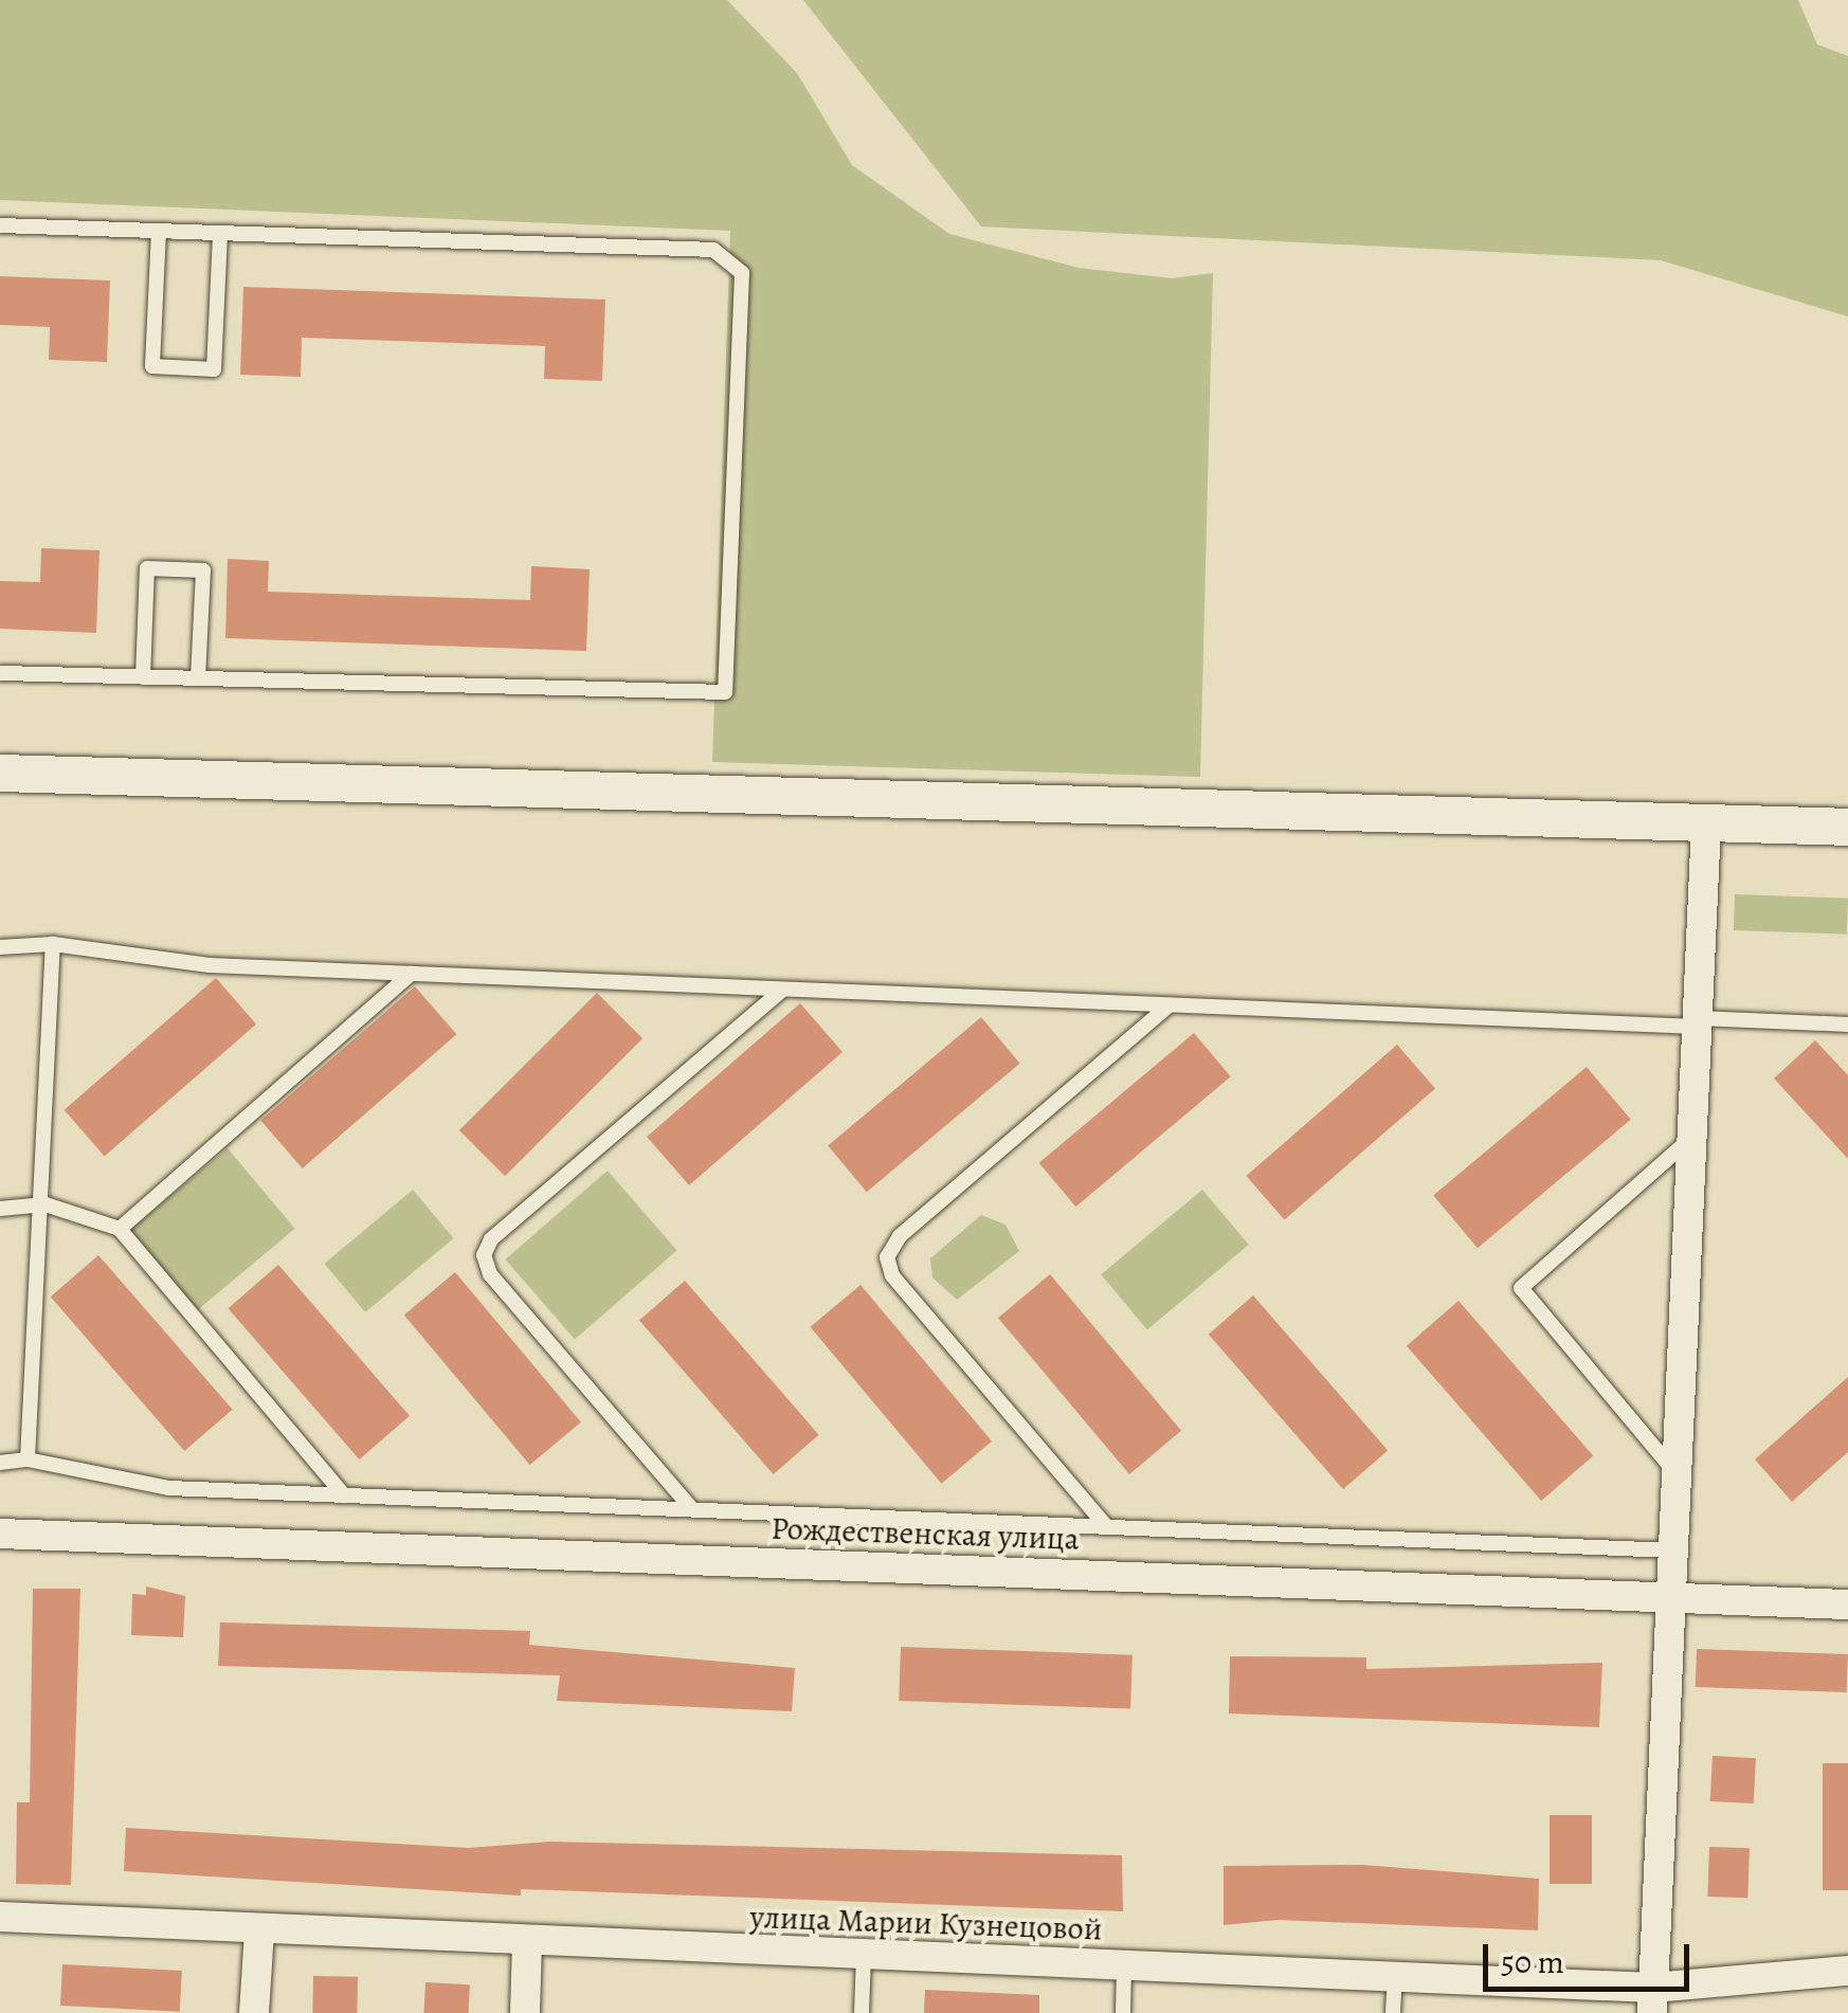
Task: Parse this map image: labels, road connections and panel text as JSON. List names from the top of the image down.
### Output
{
  "streets": {
    "street": ["Рождественская улица", "улица Марии Кузнецовой"]
  },
  "scale_bar": "50 m"
}
